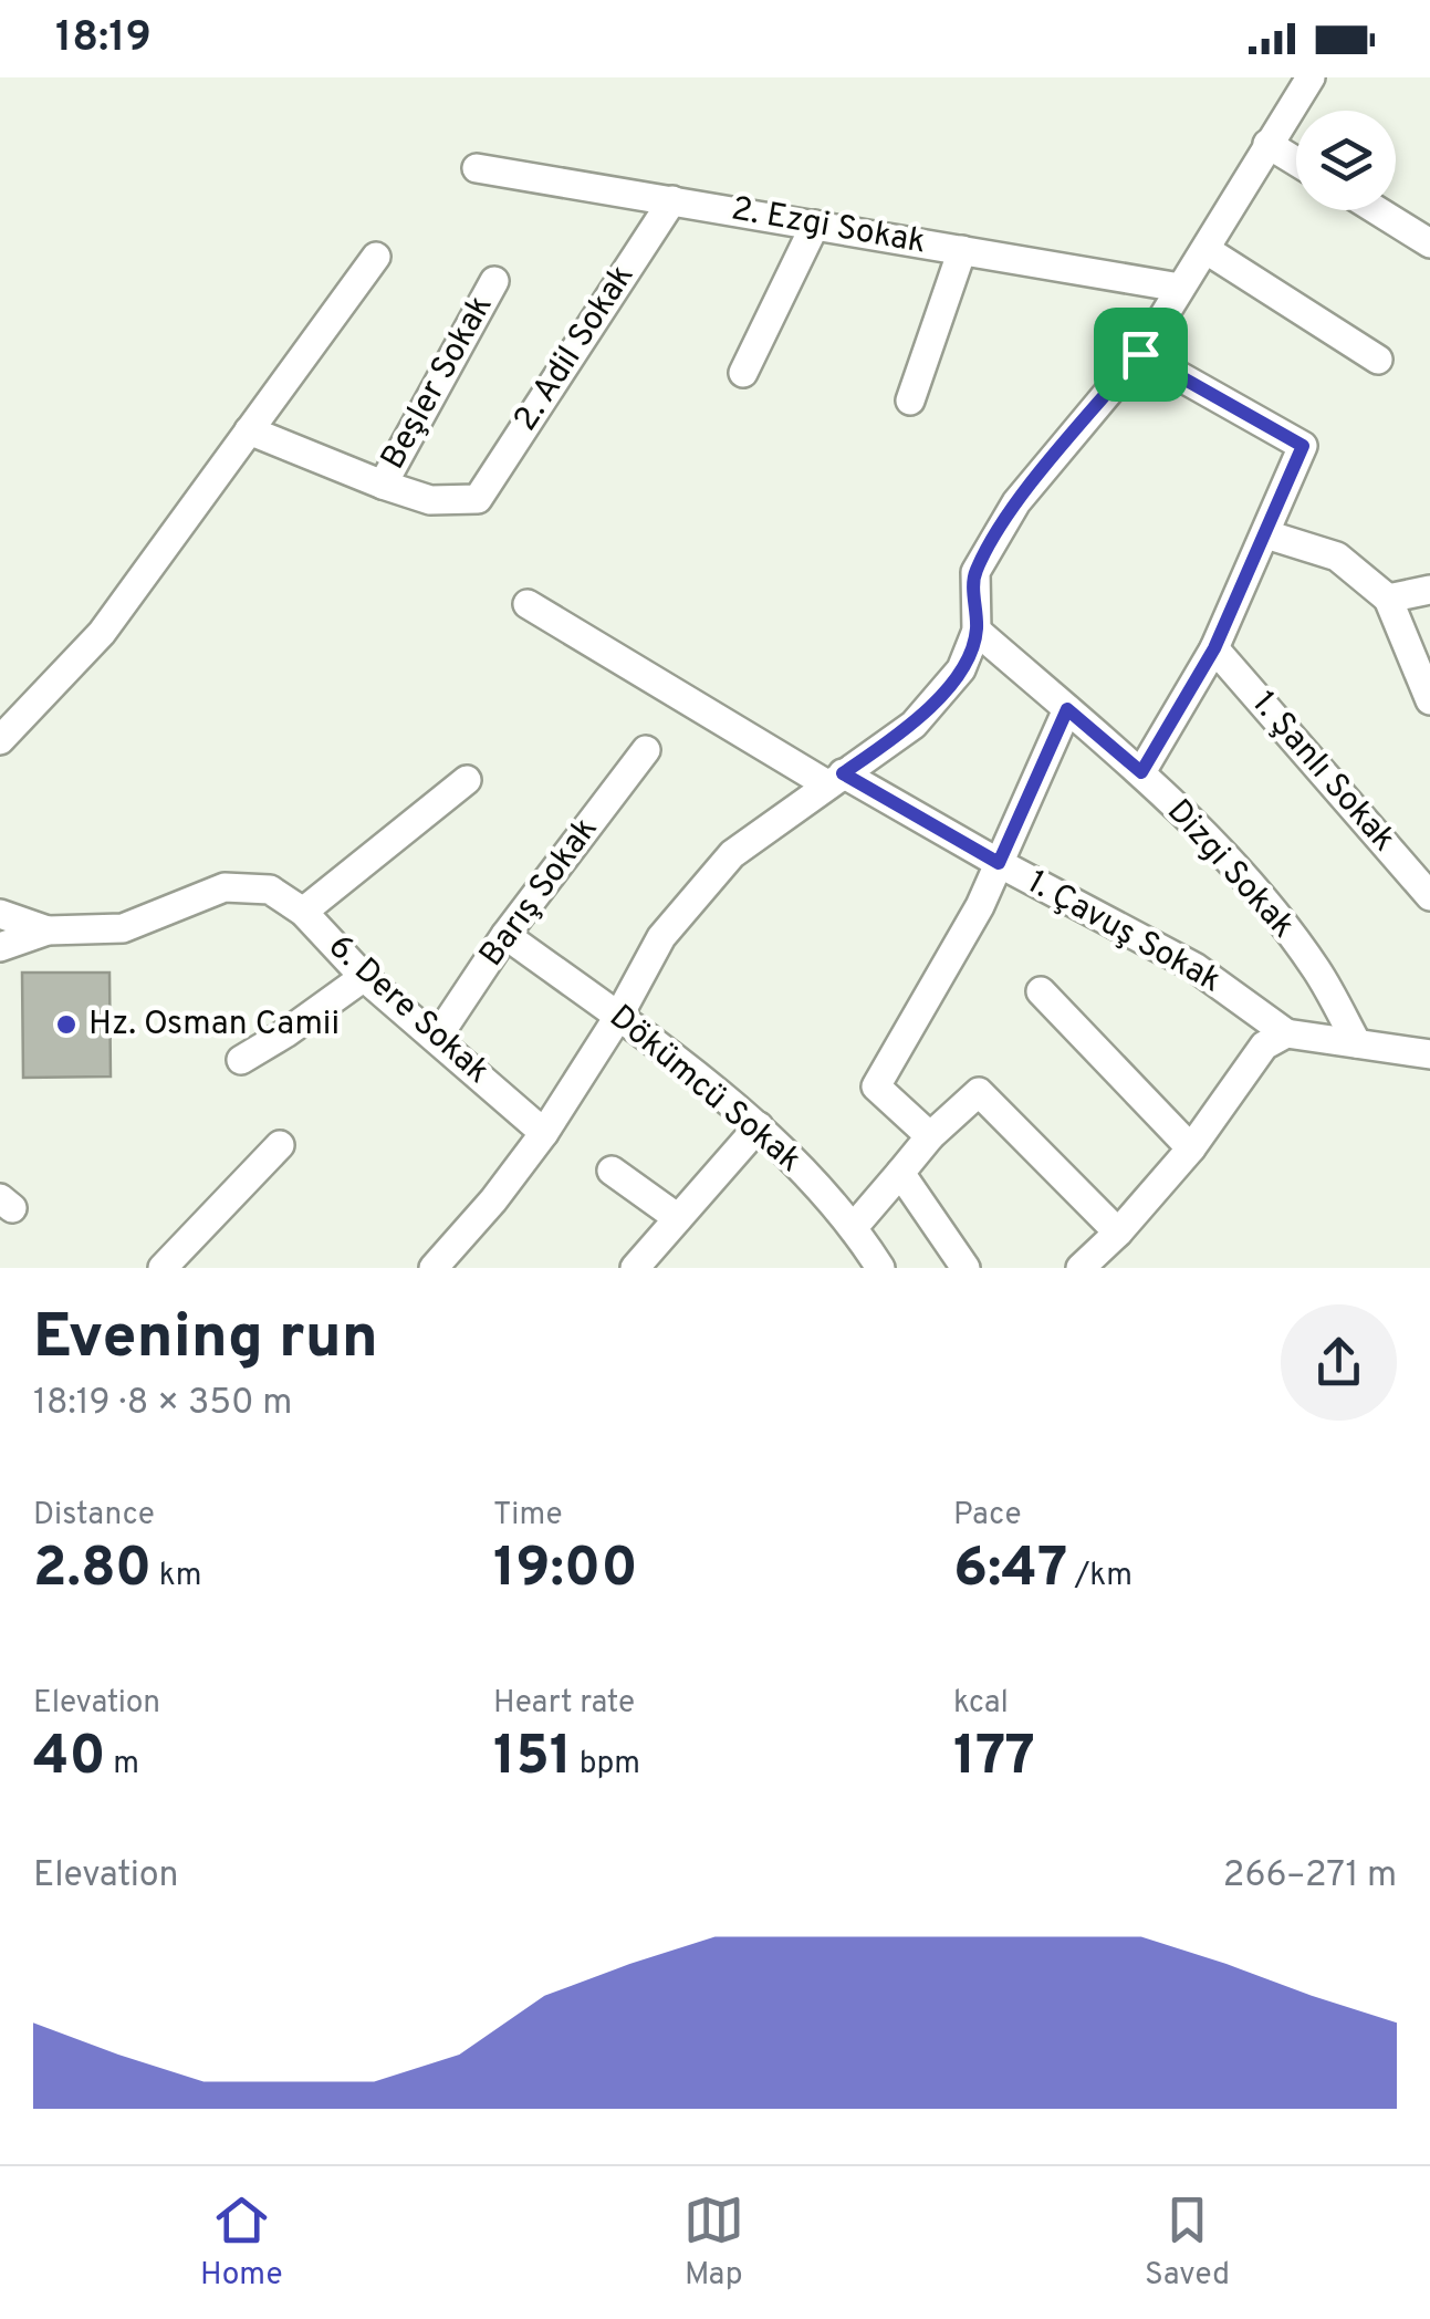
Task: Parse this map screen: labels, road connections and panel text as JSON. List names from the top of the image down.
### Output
{
  "streets": {
    "street": [
      "2. Ezgi Sokak",
      "2. Adil Sokak",
      "Beşler Sokak",
      "1. Şanlı Sokak",
      "Dizgi Sokak",
      "Barış Sokak",
      "1. Çavuş Sokak",
      "6. Dere Sokak",
      "Dökümcü Sokak"
    ]
  },
  "crossings": [
    ["2. Ezgi Sokak", "2. Adil Sokak"],
    ["2. Adil Sokak", "Beşler Sokak"],
    ["Barış Sokak", "6. Dere Sokak"],
    ["Barış Sokak", "Dökümcü Sokak"]
  ],
  "places": ["Hz. Osman Camii"],
  "page": {
    "status": "18:19",
    "heading": ["Evening run", "18:19 · 8 × 350 m"],
    "stats": [
      ["Distance", "2.80 km"],
      ["Time", "19:00"],
      ["Pace", "6:47 /km"],
      ["Elevation", "40 m"],
      ["Heart rate", "151 bpm"],
      ["kcal", "177"]
    ],
    "chart": ["Elevation", "266–271 m"],
    "tabs": ["Home", "Map", "Saved"]
  }
}
